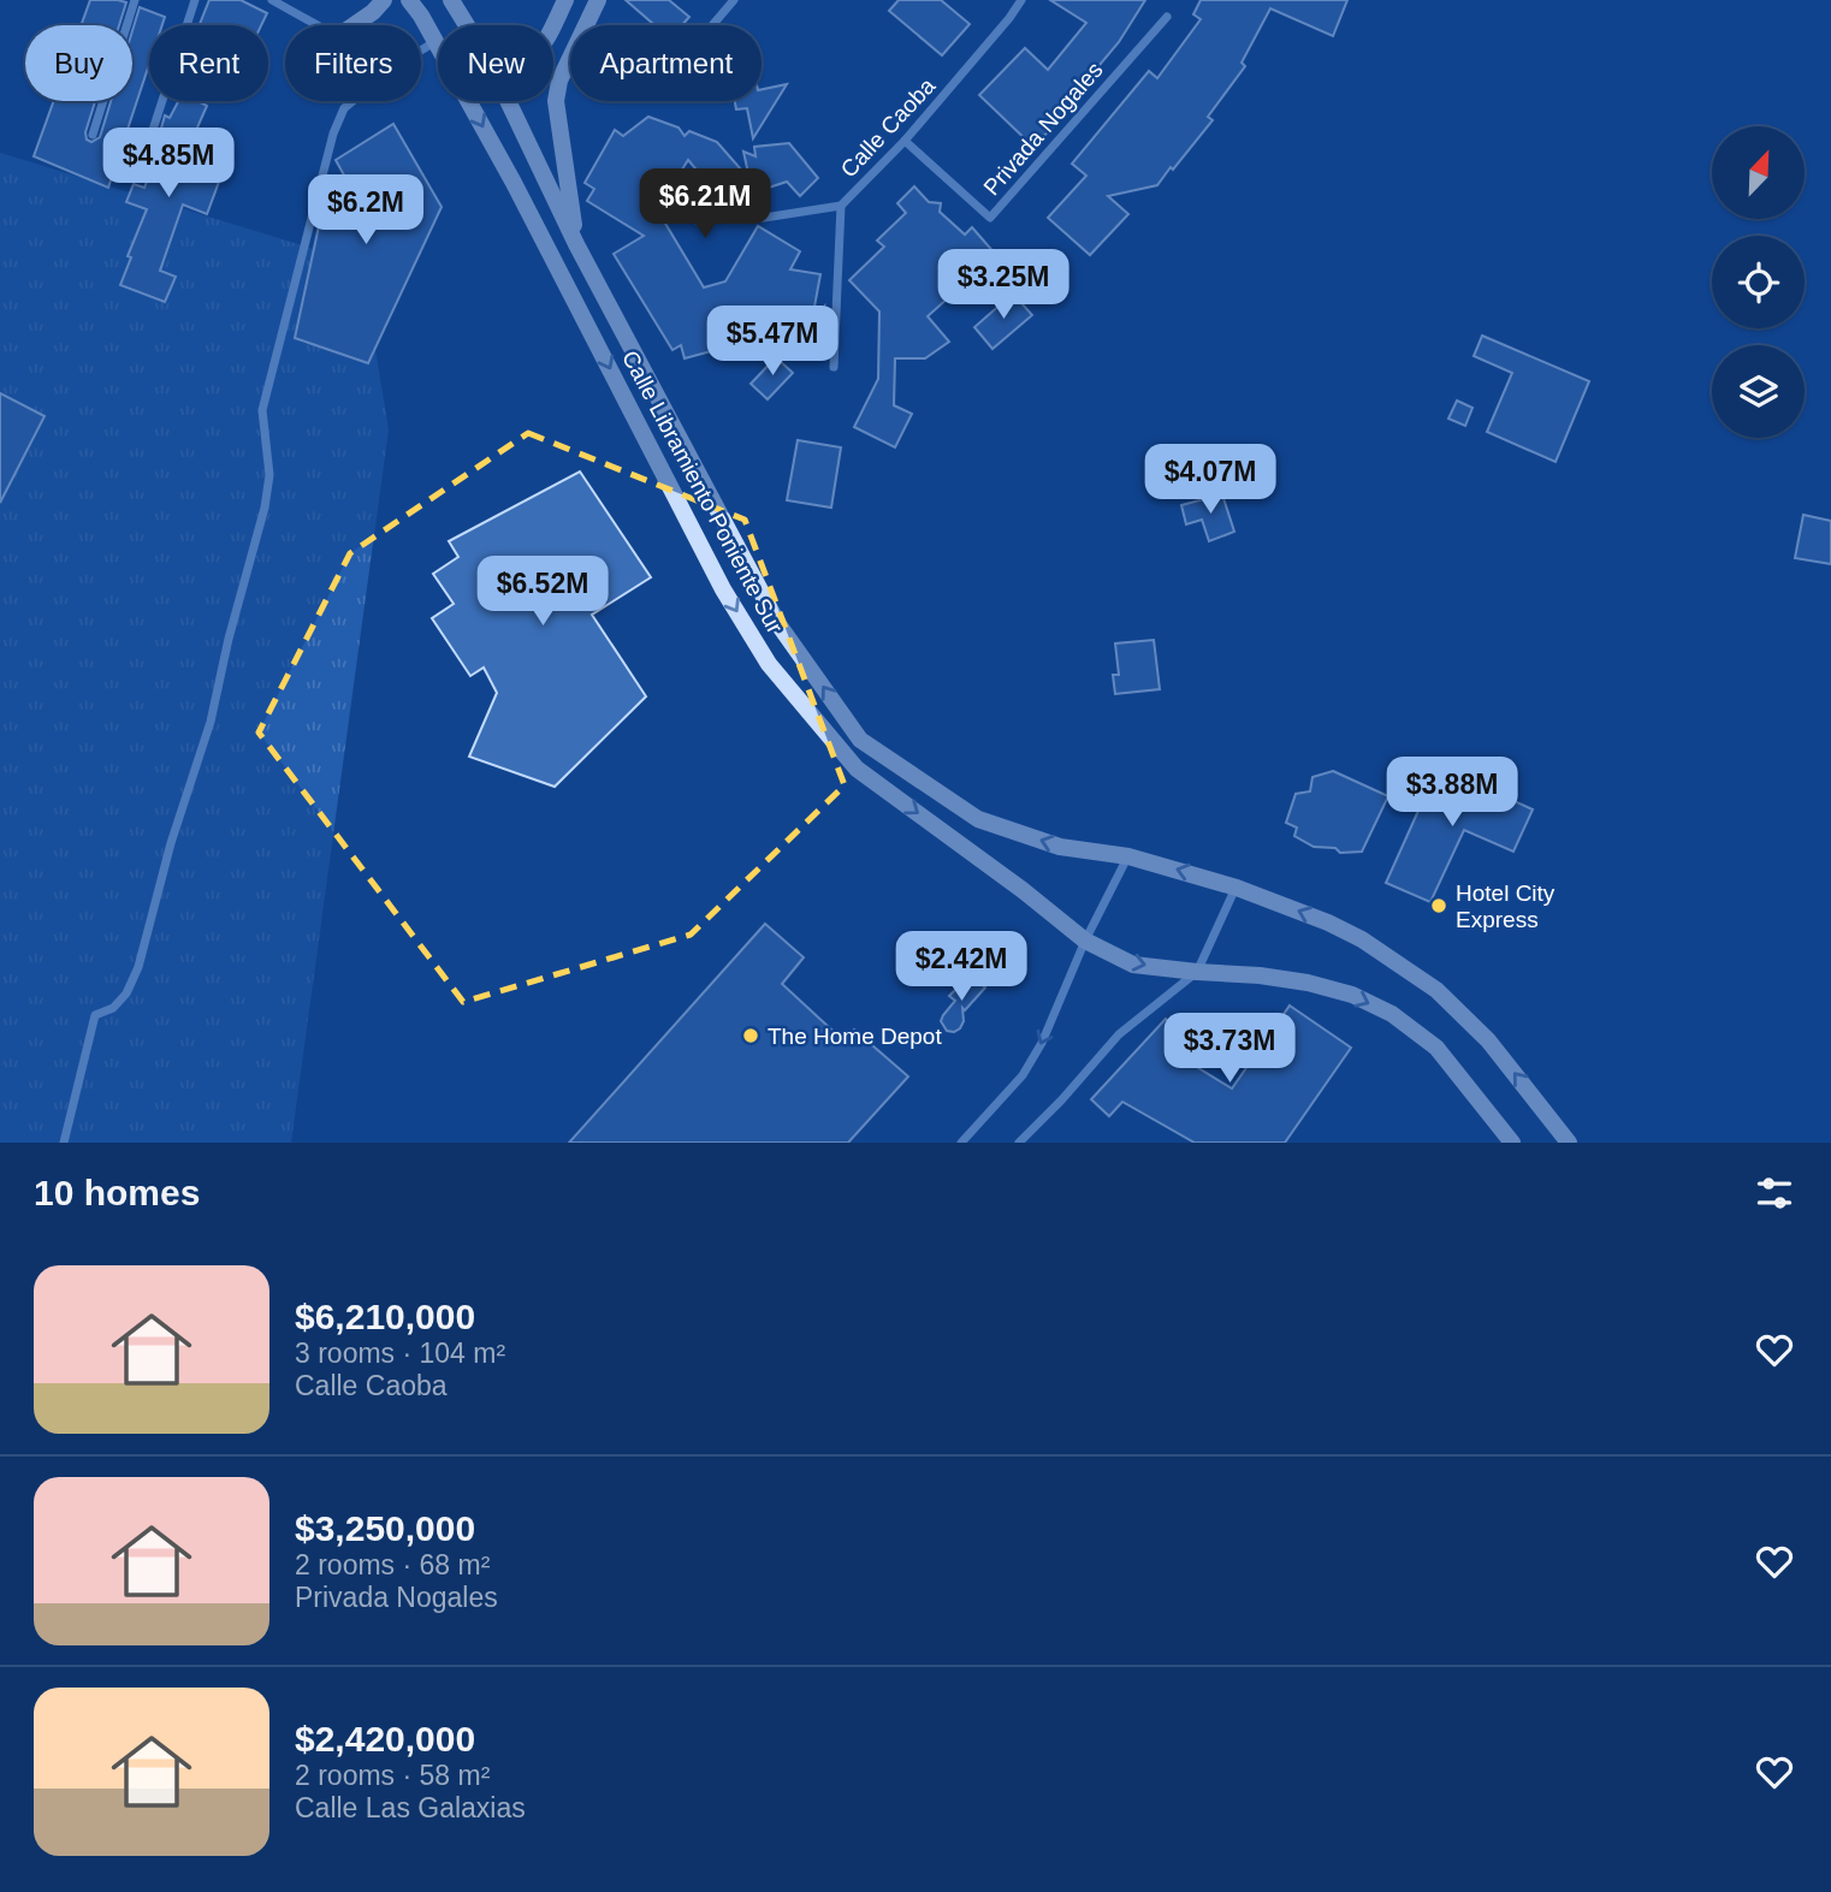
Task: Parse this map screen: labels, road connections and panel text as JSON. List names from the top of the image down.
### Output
{
  "streets": {
    "main road": ["Calle Libramiento Poniente Sur"],
    "street": ["Calle Caoba", "Privada Nogales"]
  },
  "crossings": [
    ["Calle Caoba", "Privada Nogales"]
  ],
  "places": ["Hotel City Express", "The Home Depot"],
  "north": "top right",
  "page": {
    "chip": [
      "Buy",
      "Rent",
      "Filters",
      "New",
      "Apartment"
    ],
    "price": [
      "$4.85M",
      "$6.21M",
      "$6.2M",
      "$3.25M",
      "$5.47M",
      "$4.07M",
      "$6.52M",
      "$3.88M",
      "$2.42M",
      "$3.73M"
    ],
    "heading": "10 homes",
    "list": [
      {
        "name": "$6,210,000",
        "note": "3 rooms · 104 m² · Calle Caoba"
      },
      {
        "name": "$3,250,000",
        "note": "2 rooms · 68 m² · Privada Nogales"
      },
      {
        "name": "$2,420,000",
        "note": "2 rooms · 58 m² · Calle Las Galaxias"
      }
    ]
  }
}
